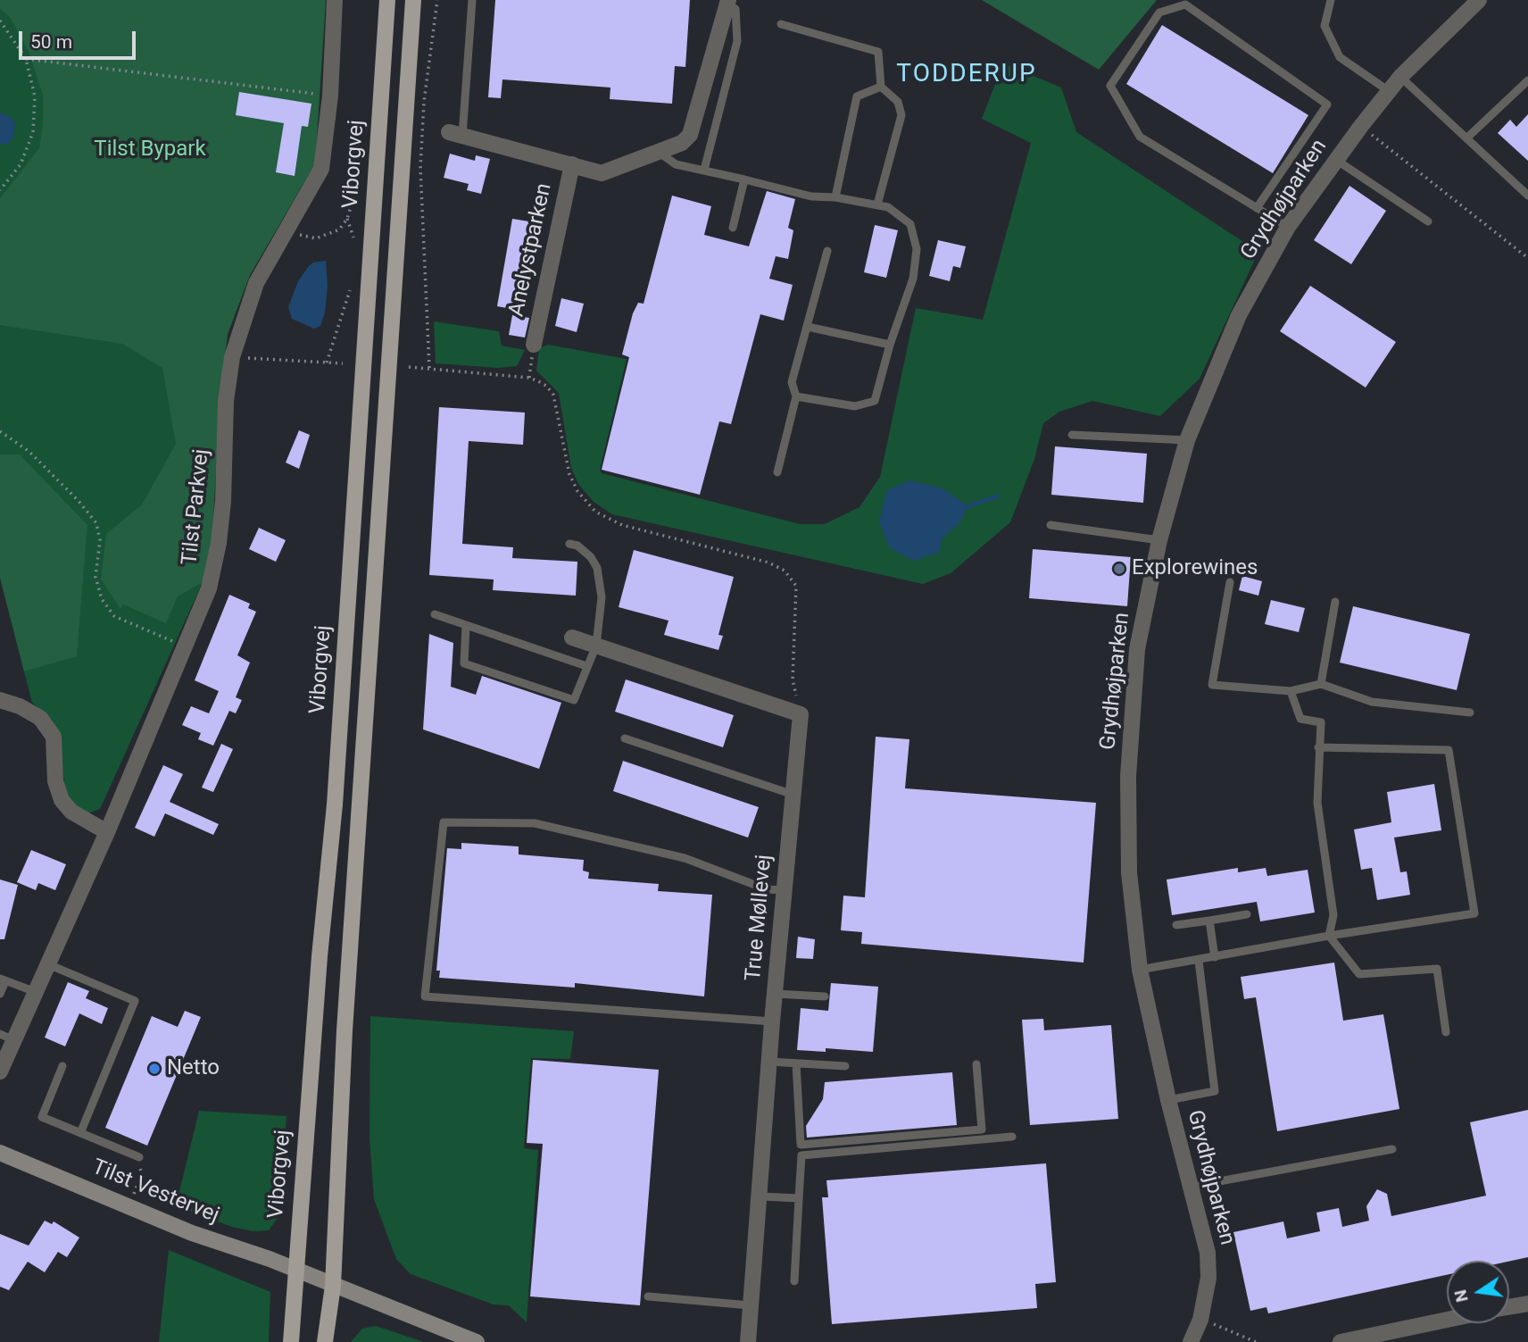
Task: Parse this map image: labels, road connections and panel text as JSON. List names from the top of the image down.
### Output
{
  "streets": {
    "main road": ["Viborgvej"],
    "street": [
      "Grydhøjparken",
      "Anelystparken",
      "Tilst Parkvej",
      "True Møllevej",
      "Tilst Vestervej"
    ]
  },
  "crossings": [
    ["Viborgvej", "Tilst Vestervej"]
  ],
  "districts": ["TODDERUP"],
  "parks": ["Tilst Bypark"],
  "places": ["Explorewines", "Netto"],
  "scale_bar": "50 m",
  "north": "left"
}
